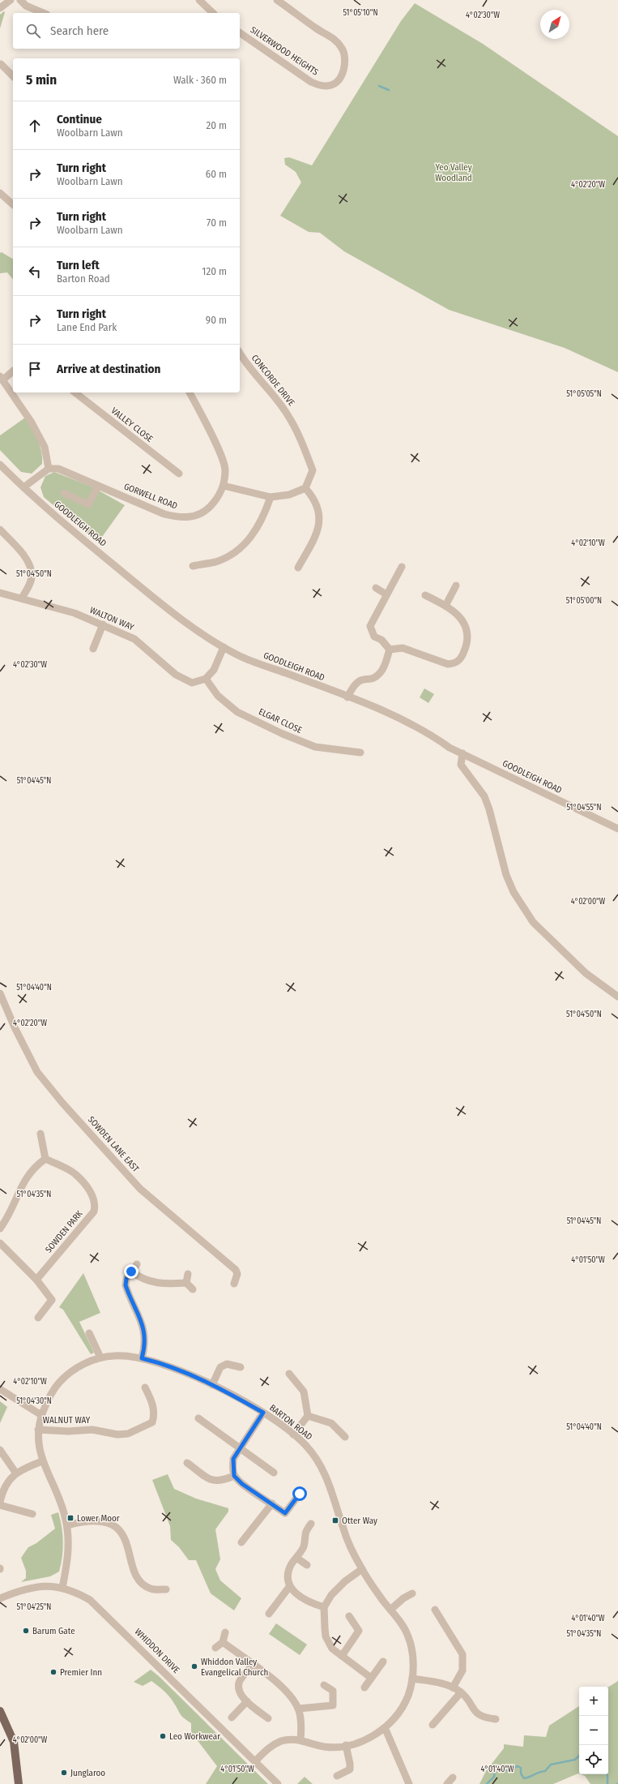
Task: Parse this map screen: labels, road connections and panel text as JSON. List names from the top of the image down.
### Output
{
  "streets": {
    "street": [
      "SILVERWOOD HEIGHTS",
      "CONCORDE DRIVE",
      "VALLEY CLOSE",
      "GORWELL ROAD",
      "GOODLEIGH ROAD",
      "WALTON WAY",
      "ELGAR CLOSE",
      "SOWDEN LANE EAST",
      "SOWDEN PARK",
      "WALNUT WAY",
      "BARTON ROAD",
      "WHIDDON DRIVE"
    ]
  },
  "crossings": [
    ["WALTON WAY", "ELGAR CLOSE"],
    ["WALNUT WAY", "BARTON ROAD"],
    ["BARTON ROAD", "WHIDDON DRIVE"]
  ],
  "parks": ["Yeo Valley Woodland"],
  "places": {
    "transit": ["Lower Moor", "Otter Way"],
    "other": [
      "Barum Gate",
      "Whiddon Valley Evangelical Church",
      "Premier Inn",
      "Leo Workwear",
      "Junglaroo"
    ]
  },
  "north": "top right",
  "page": {
    "search": "Search here",
    "heading": ["5 min", "Walk · 360 m"],
    "list": [
      ["Continue", "Woolbarn Lawn", "20 m"],
      ["Turn right", "Woolbarn Lawn", "60 m"],
      ["Turn right", "Woolbarn Lawn", "70 m"],
      ["Turn left", "Barton Road", "120 m"],
      ["Turn right", "Lane End Park", "90 m"],
      "Arrive at destination"
    ],
    "map_buttons": ["+", "−"]
  },
  "coordinates": [
    "51°05'10\"N",
    "4°02'30\"W",
    "4°02'20\"W",
    "51°05'05\"N",
    "4°02'10\"W",
    "51°04'50\"N",
    "51°05'00\"N",
    "51°04'45\"N",
    "51°04'55\"N",
    "4°02'00\"W",
    "51°04'40\"N",
    "51°04'35\"N",
    "4°01'50\"W",
    "51°04'30\"N",
    "51°04'25\"N",
    "4°01'40\"W"
  ]
}
